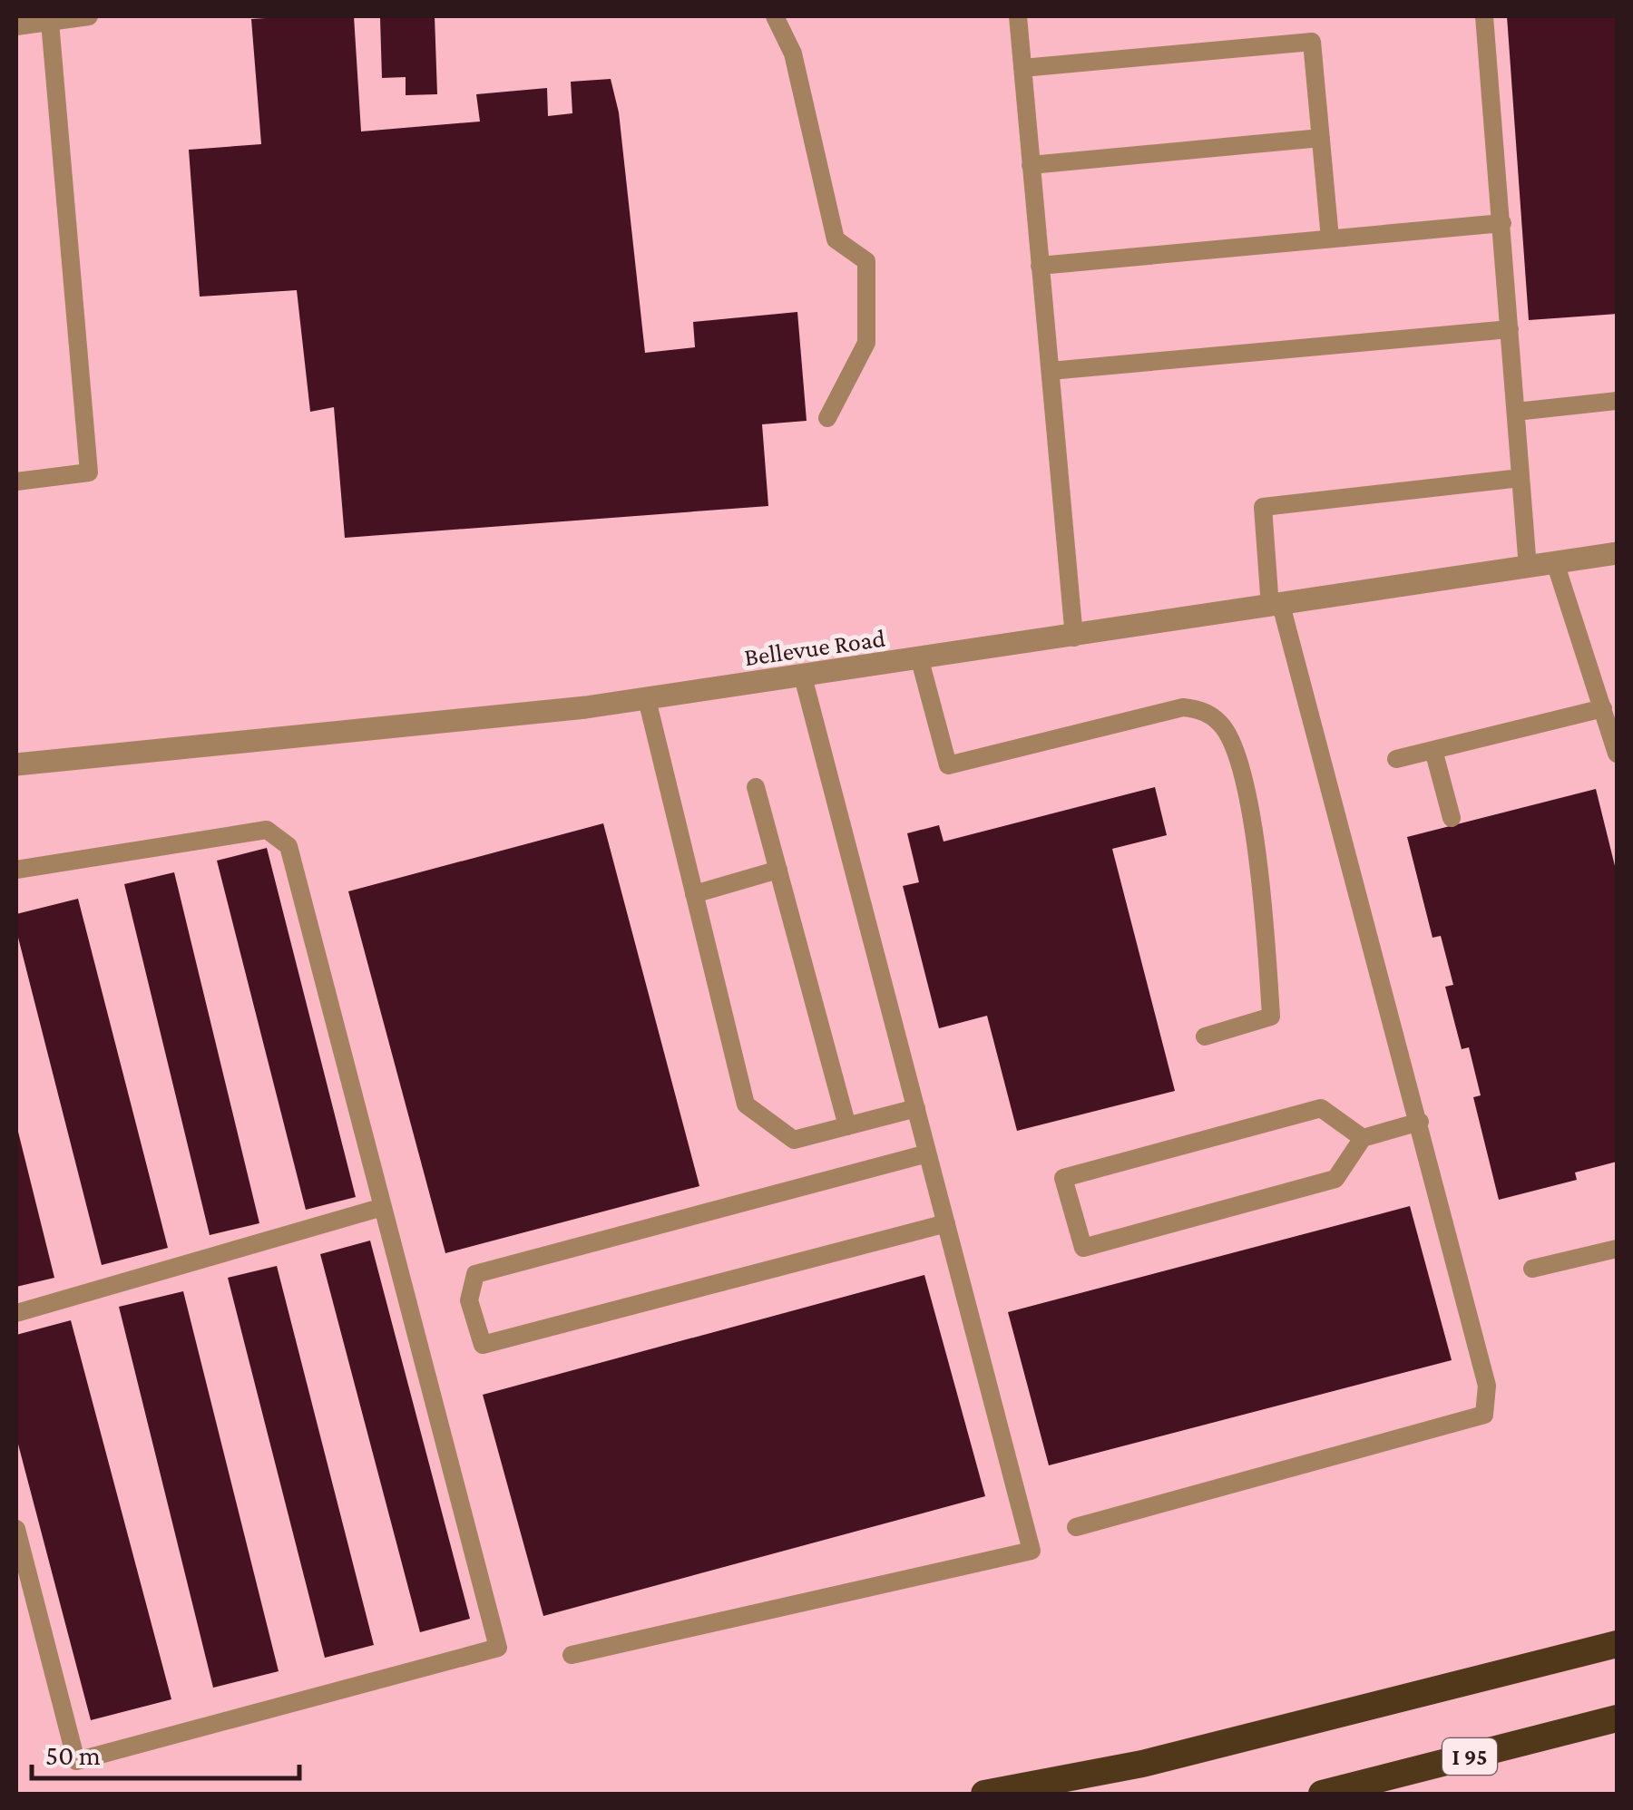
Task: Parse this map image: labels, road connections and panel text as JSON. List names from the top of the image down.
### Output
{
  "streets": {
    "highway": ["I 95"],
    "street": ["Bellevue Road"]
  },
  "scale_bar": "50 m"
}
